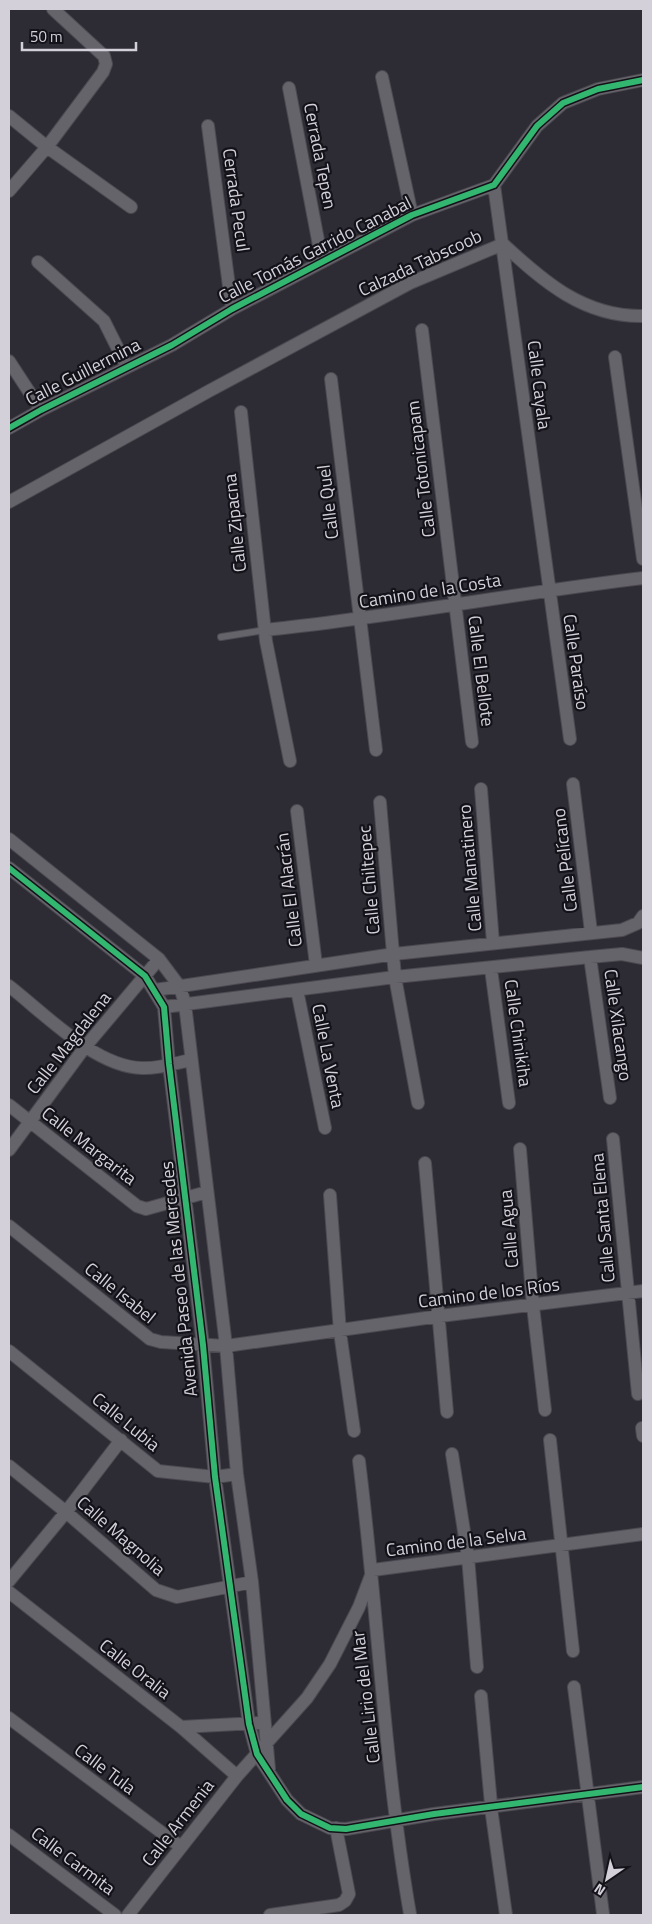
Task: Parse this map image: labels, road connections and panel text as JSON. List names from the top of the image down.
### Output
{
  "streets": {
    "street": [
      "Cerrada Tepen",
      "Cerrada Pecul",
      "Calle Tomás Garrido Canabal",
      "Calzada Tabscoob",
      "Calle Guillermina",
      "Calle Cayala",
      "Calle Totonicapam",
      "Calle Quel",
      "Calle Zipacna",
      "Camino de la Costa",
      "Calle Paraíso",
      "Calle El Bellote",
      "Calle Pelícano",
      "Calle Manatinero",
      "Calle Chiltepec",
      "Calle El Alacrán",
      "Calle Xilacango",
      "Calle Chinikiha",
      "Calle Magdalena",
      "Calle La Venta",
      "Calle Margarita",
      "Calle Santa Elena",
      "Calle Agua",
      "Avenida Paseo de las Mercedes",
      "Calle Isabel",
      "Camino de los Ríos",
      "Calle Lubia",
      "Calle Magnolia",
      "Camino de la Selva",
      "Calle Oralia",
      "Calle Lirio del Mar",
      "Calle Tula",
      "Calle Armenia",
      "Calle Carmita"
    ]
  },
  "crossings": [
    ["Cerrada Tepen", "Calle Tomás Garrido Canabal"],
    ["Cerrada Pecul", "Calle Tomás Garrido Canabal"],
    ["Calle Tomás Garrido Canabal", "Calle Guillermina"],
    ["Calle Tomás Garrido Canabal", "Calle Cayala"],
    ["Calzada Tabscoob", "Calle Cayala"],
    ["Calle Cayala", "Camino de la Costa"],
    ["Calle Cayala", "Calle Paraíso"],
    ["Calle Totonicapam", "Camino de la Costa"],
    ["Calle Totonicapam", "Calle El Bellote"],
    ["Calle Quel", "Camino de la Costa"],
    ["Calle Zipacna", "Camino de la Costa"],
    ["Camino de la Costa", "Calle Paraíso"],
    ["Camino de la Costa", "Calle El Bellote"],
    ["Calle Magdalena", "Calle Margarita"],
    ["Calle Magdalena", "Avenida Paseo de las Mercedes"],
    ["Calle Margarita", "Avenida Paseo de las Mercedes"],
    ["Calle Santa Elena", "Camino de los Ríos"],
    ["Calle Agua", "Camino de los Ríos"],
    ["Avenida Paseo de las Mercedes", "Calle Isabel"],
    ["Avenida Paseo de las Mercedes", "Camino de los Ríos"],
    ["Avenida Paseo de las Mercedes", "Calle Lubia"],
    ["Avenida Paseo de las Mercedes", "Calle Magnolia"],
    ["Avenida Paseo de las Mercedes", "Camino de la Selva"],
    ["Avenida Paseo de las Mercedes", "Calle Armenia"],
    ["Calle Isabel", "Camino de los Ríos"],
    ["Camino de la Selva", "Calle Lirio del Mar"],
    ["Camino de la Selva", "Calle Armenia"],
    ["Calle Oralia", "Calle Armenia"],
    ["Calle Tula", "Calle Armenia"]
  ],
  "scale_bar": "50 m",
  "north": "bottom left"
}
